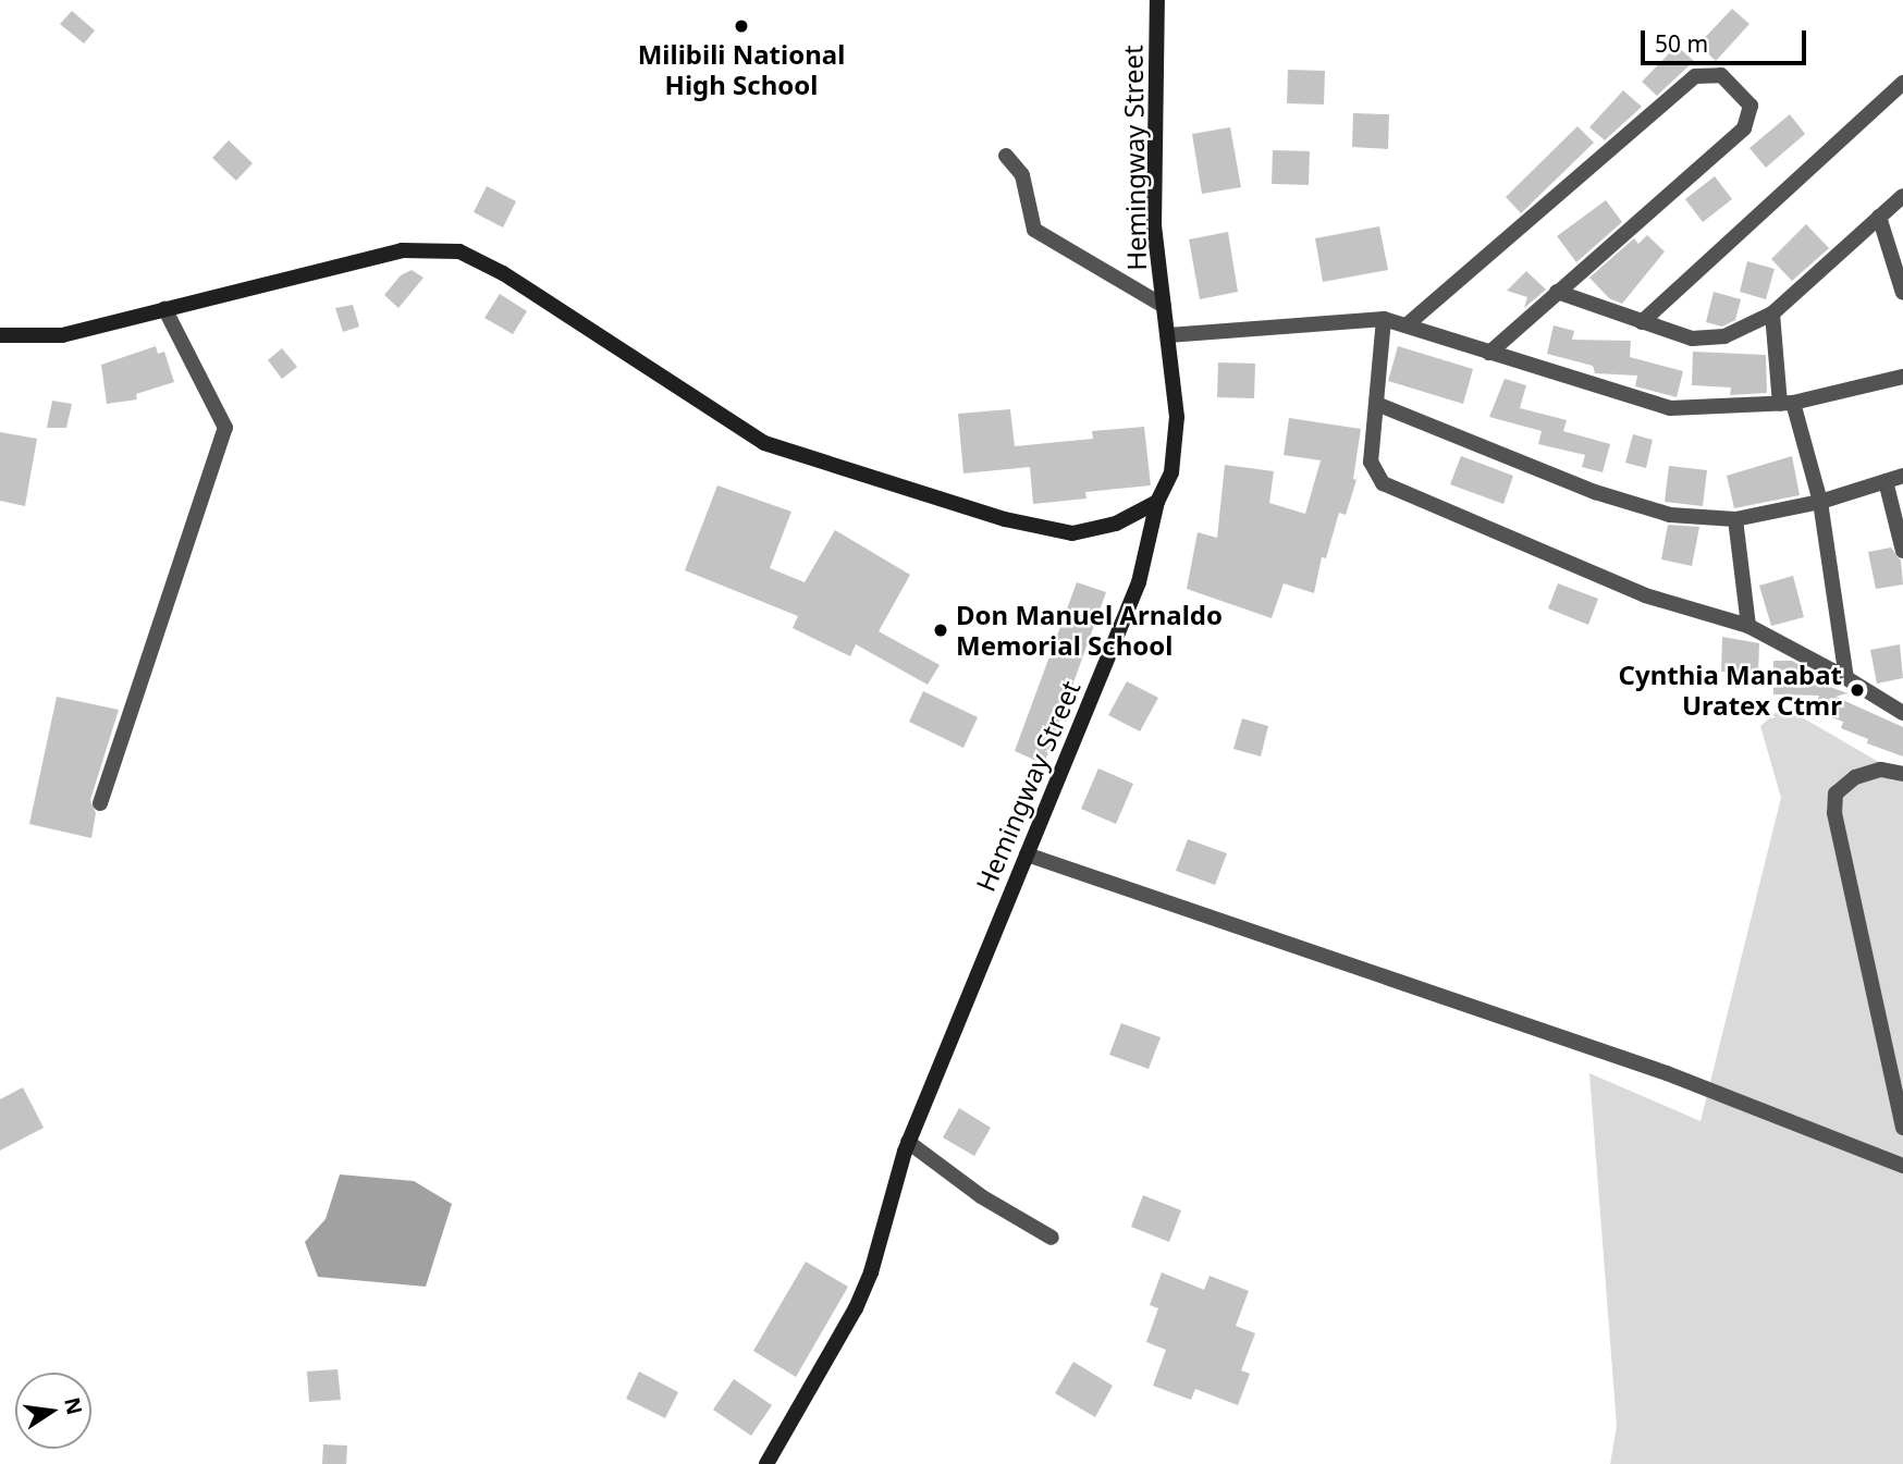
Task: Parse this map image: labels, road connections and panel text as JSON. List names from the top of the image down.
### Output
{
  "streets": {
    "main road": ["Hemingway Street"]
  },
  "places": ["Milibili National High School", "Don Manuel Arnaldo Memorial School", "Cynthia Manabat Uratex Ctmr"],
  "scale_bar": "50 m",
  "north": "right"
}
